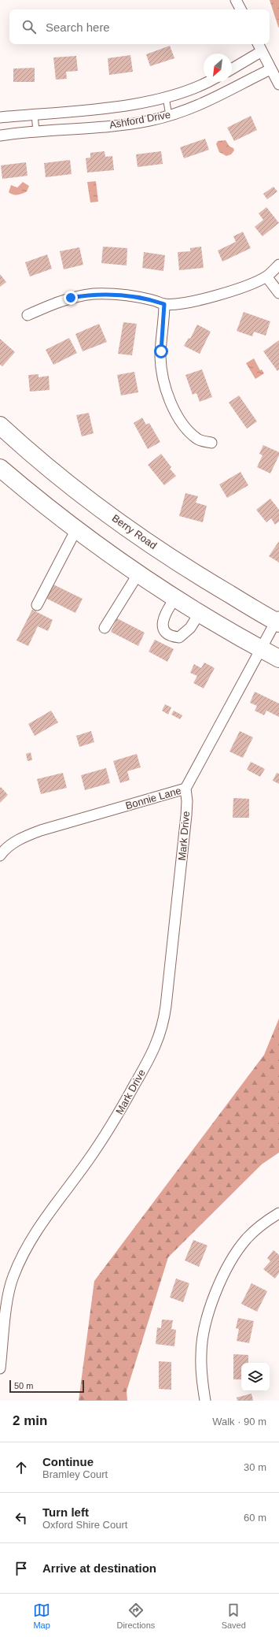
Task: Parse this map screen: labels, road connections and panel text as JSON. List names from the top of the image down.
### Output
{
  "streets": {
    "highway": ["Berry Road"],
    "street": ["Ashford Drive", "Bonnie Lane", "Mark Drive"]
  },
  "crossings": [
    ["Berry Road", "Bonnie Lane"],
    ["Bonnie Lane", "Mark Drive"]
  ],
  "scale_bar": "50 m",
  "north": "bottom left",
  "page": {
    "search": "Search here",
    "scale": "50 m",
    "heading": ["2 min", "Walk · 90 m"],
    "list": [
      ["Continue", "Bramley Court", "30 m"],
      ["Turn left", "Oxford Shire Court", "60 m"],
      "Arrive at destination"
    ],
    "nav": ["Map", "Directions", "Saved"]
  }
}
